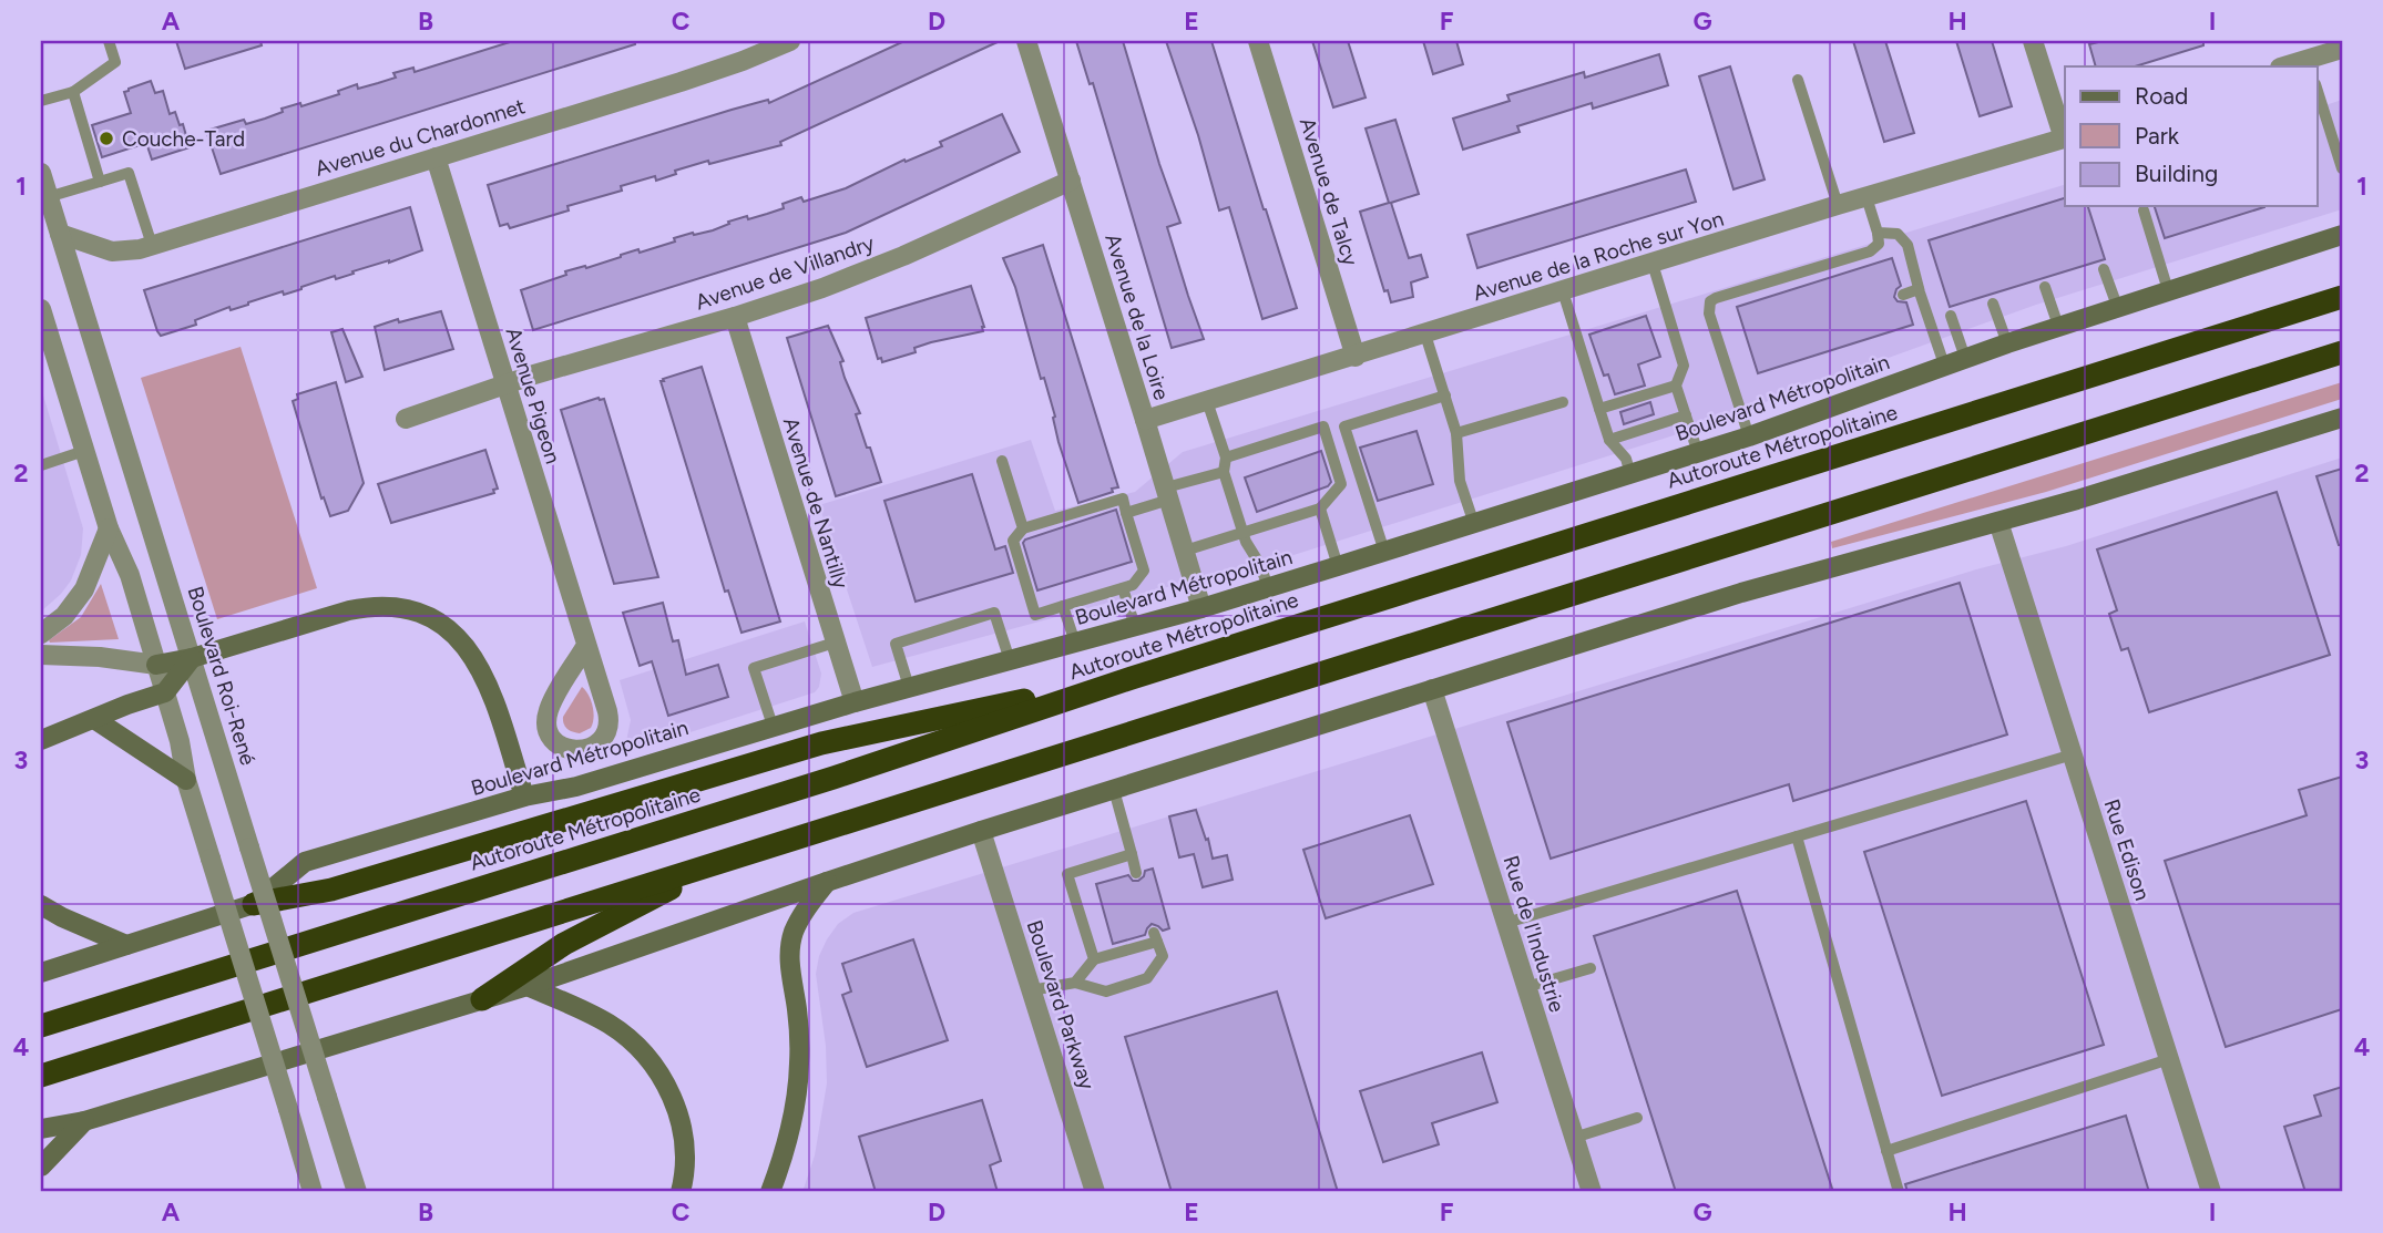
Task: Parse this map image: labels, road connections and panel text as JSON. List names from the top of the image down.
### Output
{
  "streets": {
    "highway": ["Autoroute Métropolitaine"],
    "main road": ["Boulevard Métropolitain"],
    "street": [
      "Avenue du Chardonnet",
      "Avenue de Talcy",
      "Avenue de la Roche sur Yon",
      "Avenue de Villandry",
      "Avenue de la Loire",
      "Avenue Pigeon",
      "Avenue de Nantilly",
      "Boulevard Roi-René",
      "Rue Edison",
      "Rue de l'Industrie",
      "Boulevard Parkway"
    ]
  },
  "crossings": [
    ["Avenue du Chardonnet", "Avenue Pigeon"],
    ["Avenue du Chardonnet", "Boulevard Roi-René"],
    ["Avenue de Talcy", "Avenue de la Roche sur Yon"],
    ["Avenue de la Roche sur Yon", "Avenue de la Loire"],
    ["Avenue de Villandry", "Avenue de la Loire"],
    ["Avenue de Villandry", "Avenue Pigeon"],
    ["Avenue de Villandry", "Avenue de Nantilly"],
    ["Avenue de la Loire", "Boulevard Métropolitain"],
    ["Boulevard Métropolitain", "Avenue de Nantilly"]
  ],
  "places": ["Couche-Tard"],
  "legend": ["Road", "Park", "Building"],
  "grid": {
    "columns": [
      "A",
      "B",
      "C",
      "D",
      "E",
      "F",
      "G",
      "H",
      "I"
    ],
    "rows": [
      "1",
      "2",
      "3",
      "4"
    ]
  }
}
